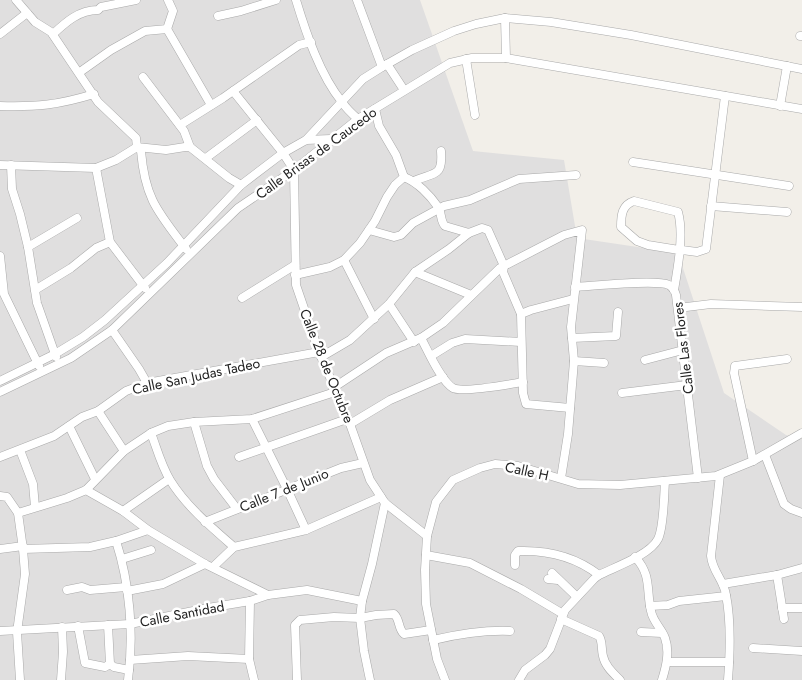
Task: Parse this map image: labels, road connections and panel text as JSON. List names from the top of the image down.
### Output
{
  "streets": {
    "street": [
      "Calle Brisas de Caucedo",
      "Calle Las Flores",
      "Calle 28 de Octubre",
      "Calle San Judas Tadeo",
      "Calle H",
      "Calle 7 de Junio",
      "Calle Santidad"
    ]
  },
  "crossings": [
    ["Calle Brisas de Caucedo", "Calle 28 de Octubre"],
    ["Calle Las Flores", "Calle H"],
    ["Calle 28 de Octubre", "Calle San Judas Tadeo"],
    ["Calle 28 de Octubre", "Calle H"],
    ["Calle 28 de Octubre", "Calle 7 de Junio"]
  ]
}
